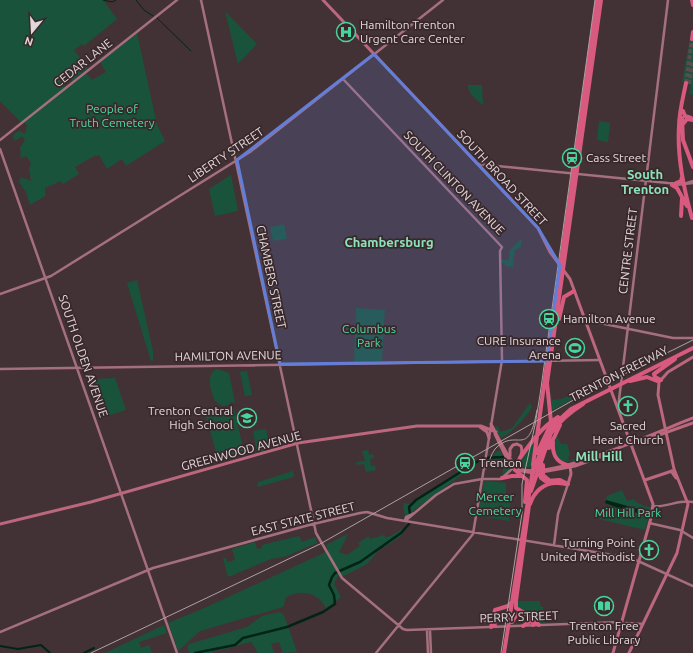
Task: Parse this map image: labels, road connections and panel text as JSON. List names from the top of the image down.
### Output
{
  "streets": {
    "highway": ["TRENTON FREEWAY"],
    "main road": ["SOUTH BROAD STREET", "GREENWOOD AVENUE"],
    "street": [
      "CEDAR LANE",
      "LIBERTY STREET",
      "SOUTH CLINTON AVENUE",
      "CENTRE STREET",
      "CHAMBERS STREET",
      "SOUTH OLDEN AVENUE",
      "HAMILTON AVENUE",
      "EAST STATE STREET",
      "PERRY STREET"
    ]
  },
  "crossings": [
    ["LIBERTY STREET", "SOUTH BROAD STREET"],
    ["LIBERTY STREET", "SOUTH CLINTON AVENUE"],
    ["LIBERTY STREET", "CHAMBERS STREET"],
    ["LIBERTY STREET", "SOUTH OLDEN AVENUE"],
    ["SOUTH BROAD STREET", "CENTRE STREET"],
    ["SOUTH BROAD STREET", "HAMILTON AVENUE"],
    ["SOUTH CLINTON AVENUE", "HAMILTON AVENUE"],
    ["SOUTH CLINTON AVENUE", "GREENWOOD AVENUE"],
    ["SOUTH CLINTON AVENUE", "EAST STATE STREET"],
    ["CHAMBERS STREET", "HAMILTON AVENUE"],
    ["CHAMBERS STREET", "GREENWOOD AVENUE"],
    ["CHAMBERS STREET", "EAST STATE STREET"],
    ["CHAMBERS STREET", "PERRY STREET"],
    ["SOUTH OLDEN AVENUE", "HAMILTON AVENUE"],
    ["SOUTH OLDEN AVENUE", "GREENWOOD AVENUE"],
    ["SOUTH OLDEN AVENUE", "EAST STATE STREET"],
    ["TRENTON FREEWAY", "PERRY STREET"]
  ],
  "districts": ["South Trenton", "Chambersburg", "Mill Hill"],
  "parks": [
    "People of Truth Cemetery",
    "Columbus Park",
    "Mercer Cemetery",
    "Mill Hill Park"
  ],
  "places": {
    "hospital": ["Hamilton Trenton Urgent Care Center"],
    "station": ["Cass Street", "Hamilton Avenue", "Trenton"],
    "sports": ["CURE Insurance Arena"],
    "church": ["Sacred Heart Church", "Turning Point United Methodist"],
    "school or university": ["Trenton Central High School"],
    "library": ["Trenton Free Public Library"]
  },
  "north": "bottom"
}
